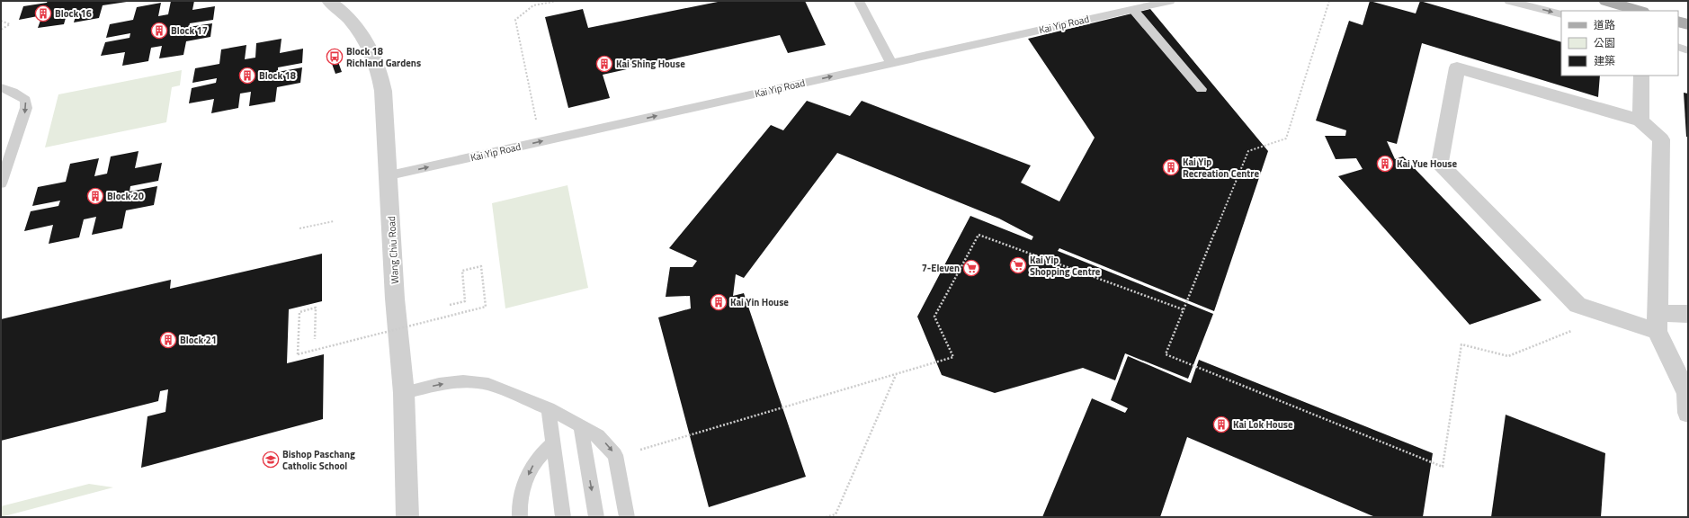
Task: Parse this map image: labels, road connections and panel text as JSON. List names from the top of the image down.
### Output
{
  "streets": {
    "street": ["Wang Chiu Road"],
    "lane": ["Kai Yip Road"]
  },
  "crossings": [
    ["Kai Yip Road", "Wang Chiu Road"]
  ],
  "one_way": ["Kai Yip Road"],
  "places": {
    "building": [
      "Block 16",
      "Block 17",
      "Kai Shing House",
      "Block 18",
      "Kai Yue House",
      "Kai Yip Recreation Centre",
      "Block 20",
      "Kai Yin House",
      "Block 21",
      "Kai Lok House"
    ],
    "bus stop": ["Block 18 Richland Gardens"],
    "supermarket": ["Kai Yip Shopping Centre", "7-Eleven"],
    "school or university": ["Bishop Paschang Catholic School"]
  },
  "legend": ["道路", "公園", "建築"]
}
